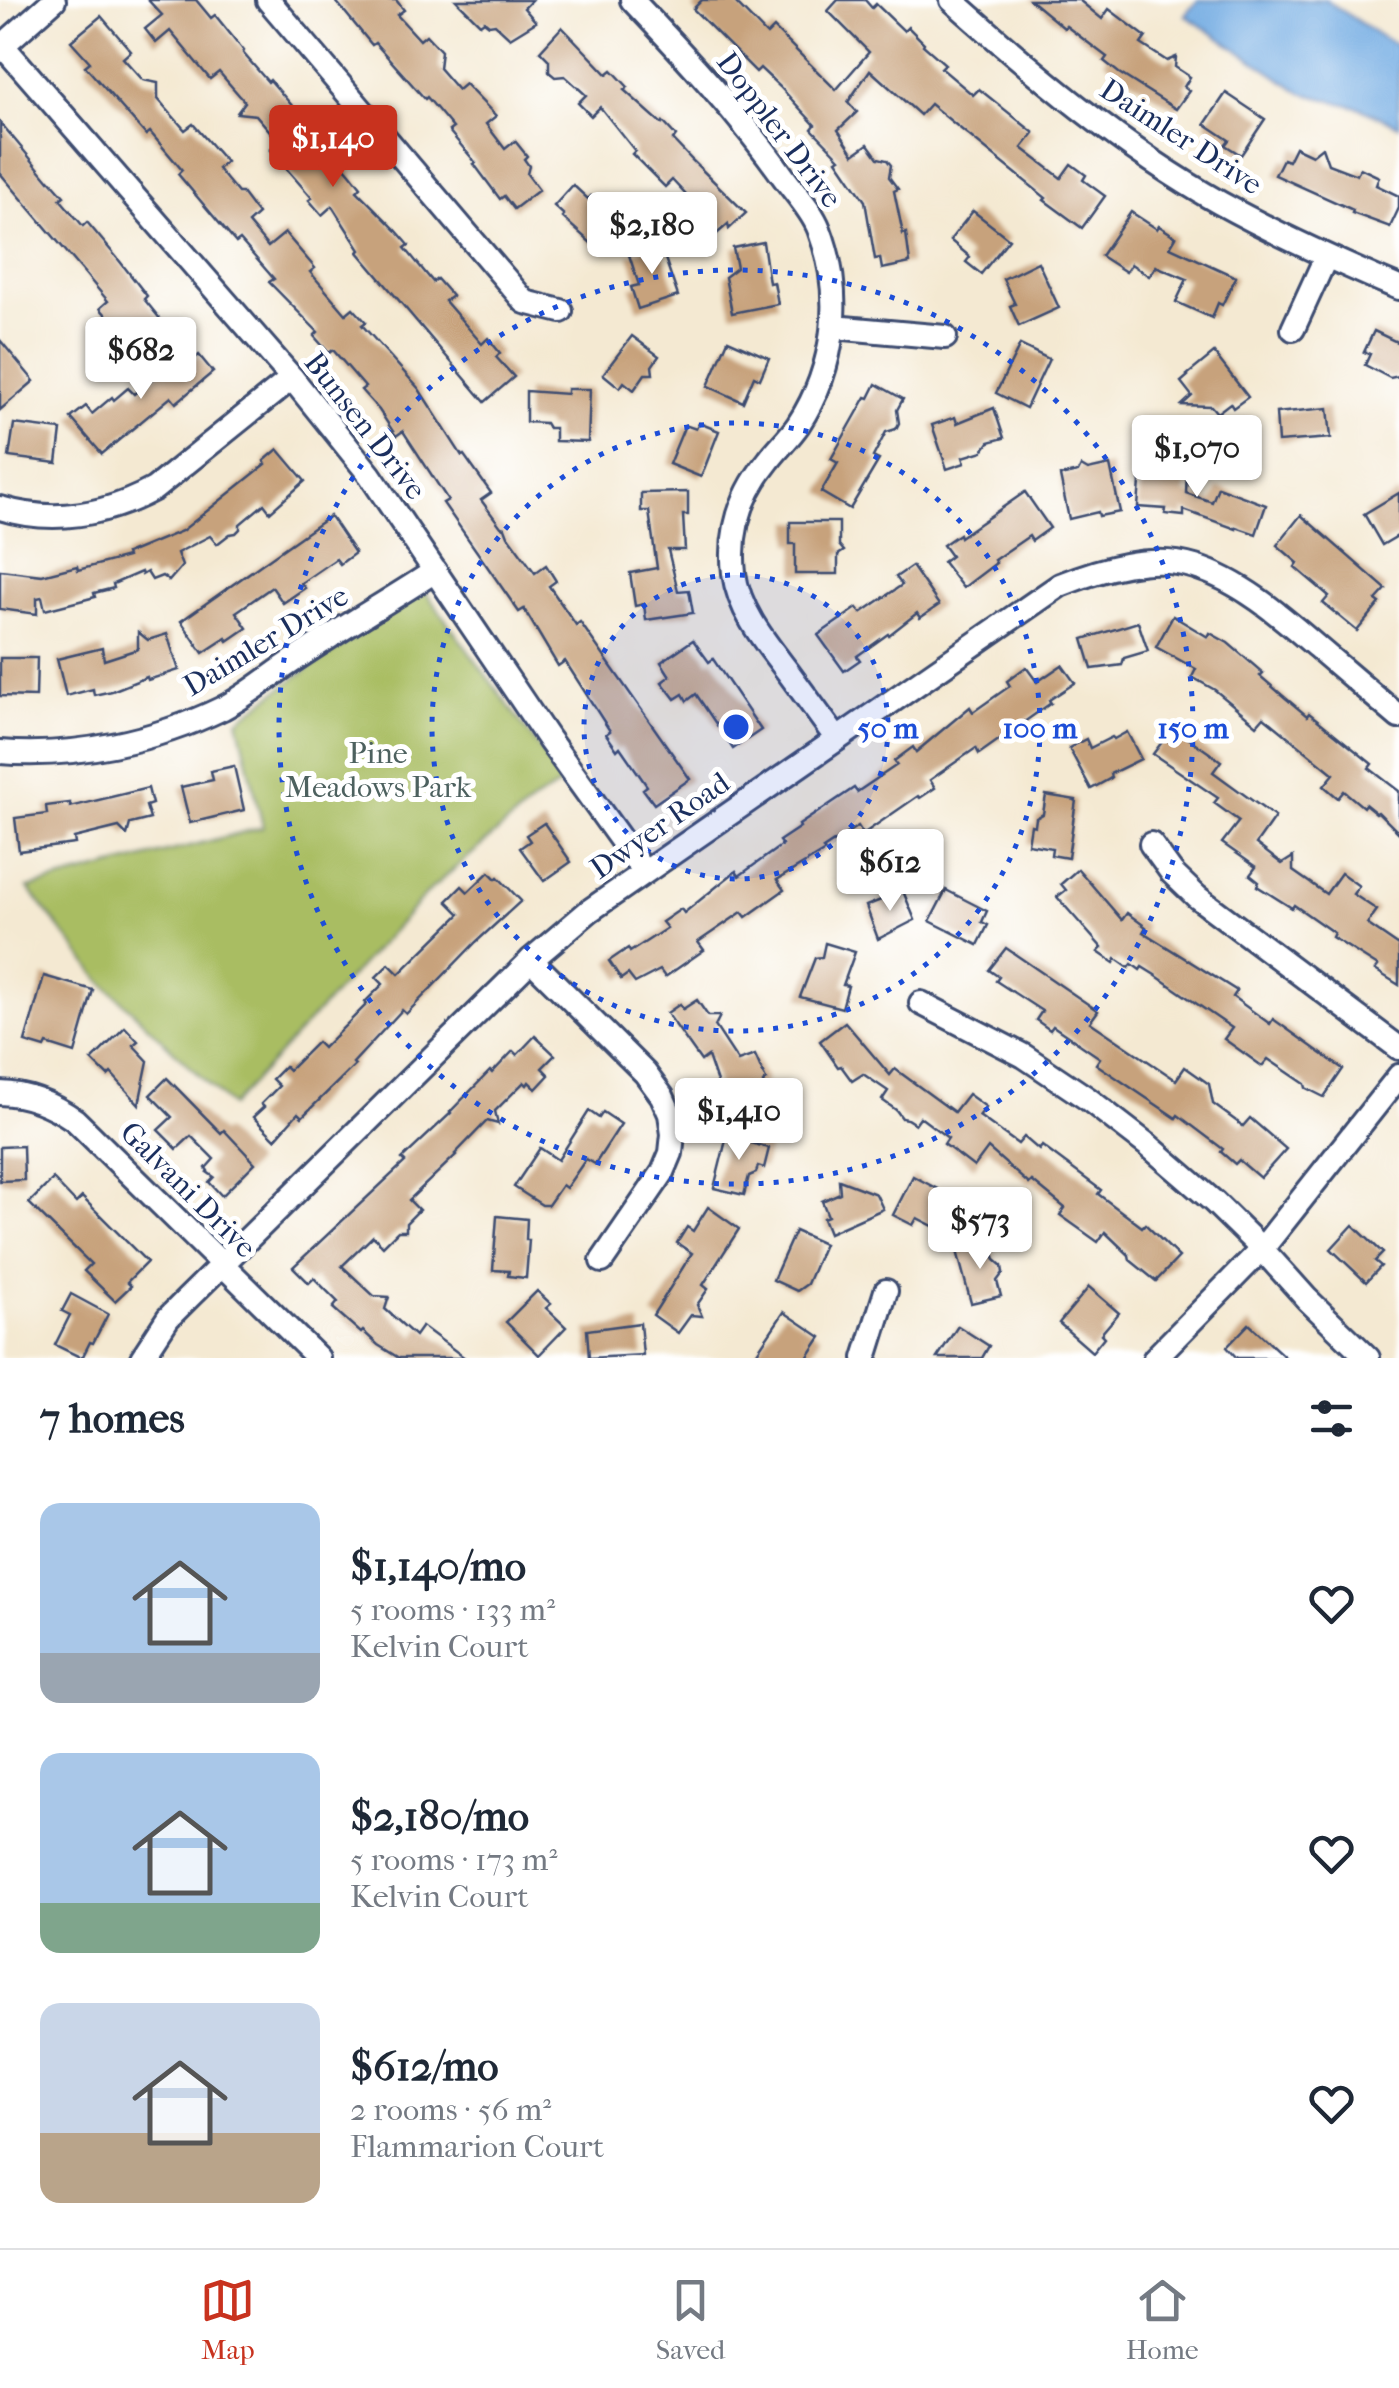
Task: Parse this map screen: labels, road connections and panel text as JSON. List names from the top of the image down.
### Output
{
  "streets": {
    "street": [
      "Doppler Drive",
      "Daimler Drive",
      "Bunsen Drive",
      "Dwyer Road",
      "Galvani Drive"
    ]
  },
  "crossings": [
    ["Doppler Drive", "Dwyer Road"],
    ["Daimler Drive", "Bunsen Drive"],
    ["Bunsen Drive", "Dwyer Road"],
    ["Dwyer Road", "Galvani Drive"]
  ],
  "parks": ["Pine Meadows Park"],
  "page": {
    "price": [
      "$1,140",
      "$2,180",
      "$682",
      "$1,070",
      "$612",
      "$1,410",
      "$573"
    ],
    "heading": "7 homes",
    "list": [
      {
        "name": "$1,140/mo",
        "note": "5 rooms · 133 m² · Kelvin Court"
      },
      {
        "name": "$2,180/mo",
        "note": "5 rooms · 173 m² · Kelvin Court"
      },
      {
        "name": "$612/mo",
        "note": "2 rooms · 56 m² · Flammarion Court"
      }
    ],
    "tabs": ["Map", "Saved", "Home"]
  },
  "rings": ["50 m", "100 m", "150 m"]
}
